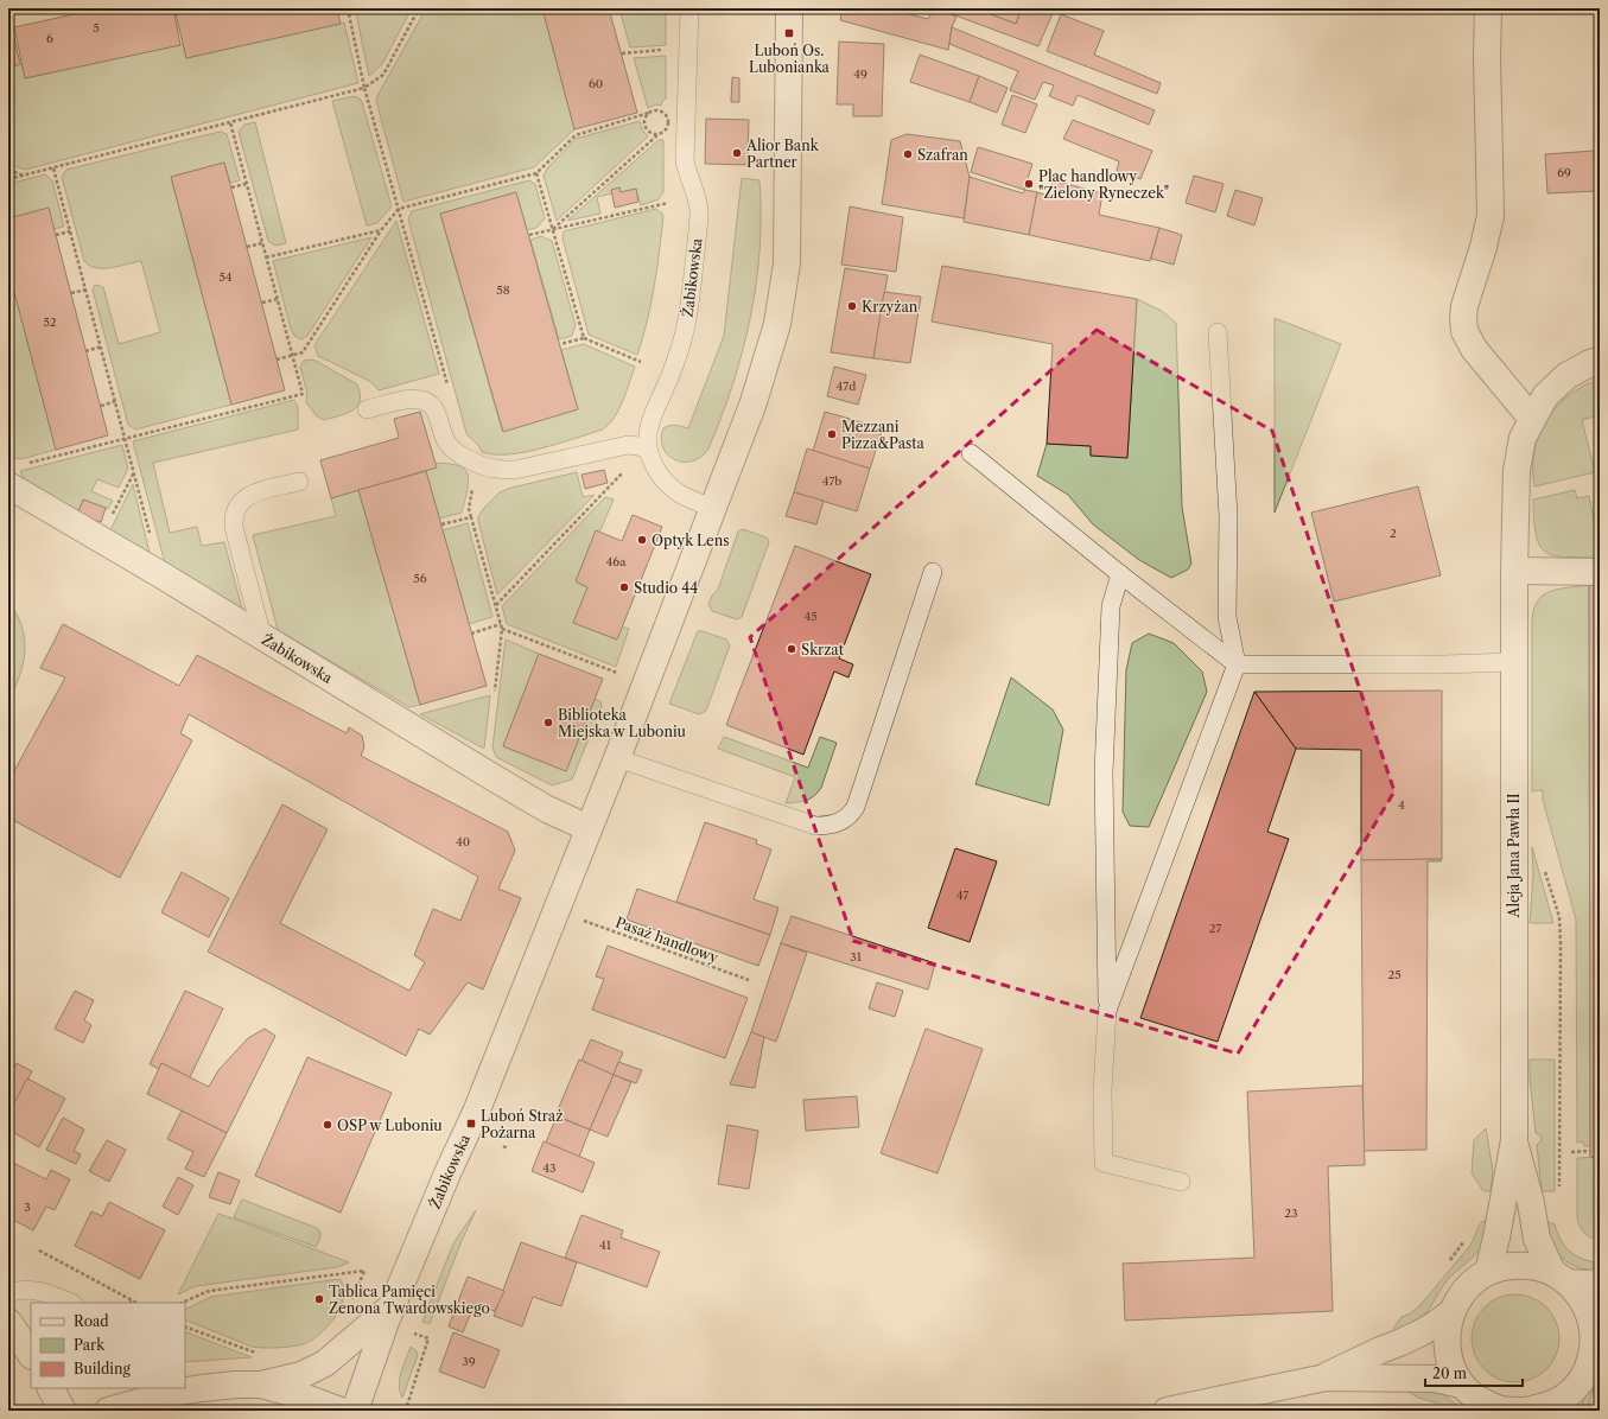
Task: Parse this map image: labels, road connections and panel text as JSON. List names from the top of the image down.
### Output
{
  "streets": {
    "street": ["Żabikowska", "Aleja Jana Pawła II"],
    "path": ["Pasaż handlowy"]
  },
  "places": {
    "transit": ["Luboń Os. Lubonianka", "Luboń Straż Pożarna"],
    "other": [
      "Alior Bank Partner",
      "Szafran",
      "Plac handlowy \"Zielony Ryneczek\"",
      "Krzyżan",
      "Mezzani Pizza&Pasta",
      "Optyk Lens",
      "Studio 44",
      "Skrzat",
      "Biblioteka Miejska w Luboniu",
      "OSP w Luboniu",
      "Tablica Pamięci Zenona Twardowskiego"
    ]
  },
  "house_numbers": [
    "5",
    "6",
    "49",
    "60",
    "69",
    "54",
    "58",
    "52",
    "47d",
    "47b",
    "2",
    "46a",
    "56",
    "45",
    "4",
    "40",
    "47",
    "27",
    "31",
    "25",
    "43",
    "3",
    "23",
    "41",
    "39"
  ],
  "legend": ["Road", "Park", "Building"],
  "scale_bar": "20 m"
}
